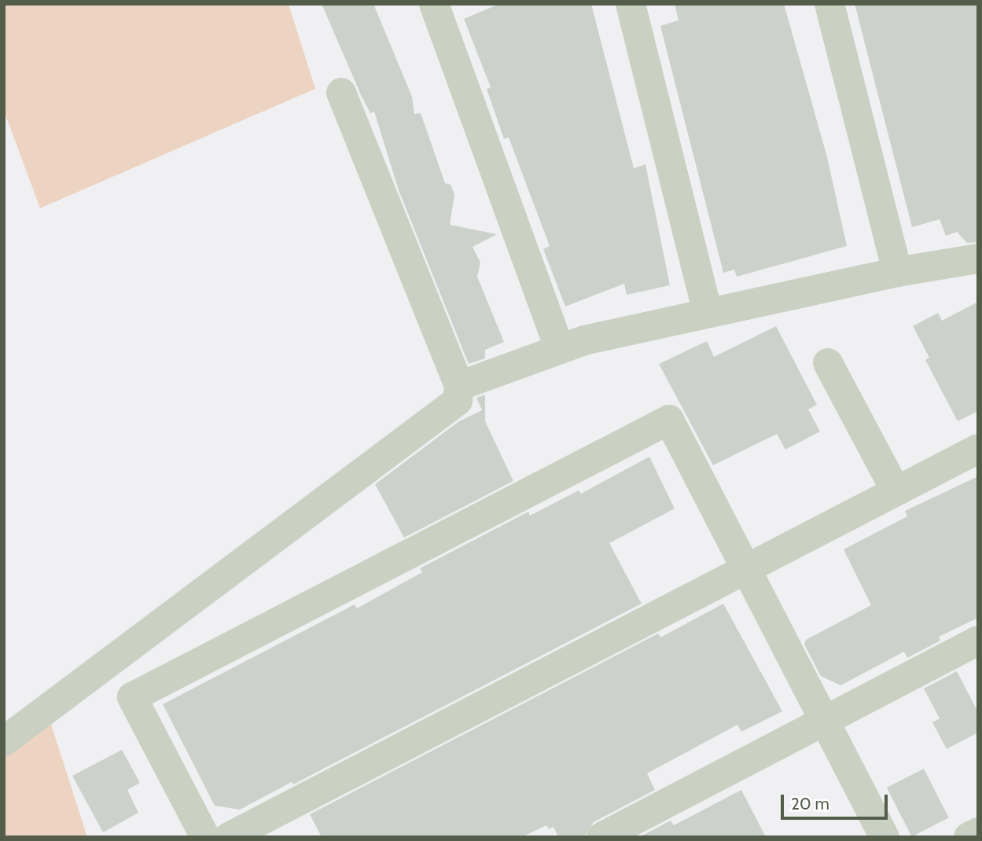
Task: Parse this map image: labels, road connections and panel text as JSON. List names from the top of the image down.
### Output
{
  "scale_bar": "20 m"
}
